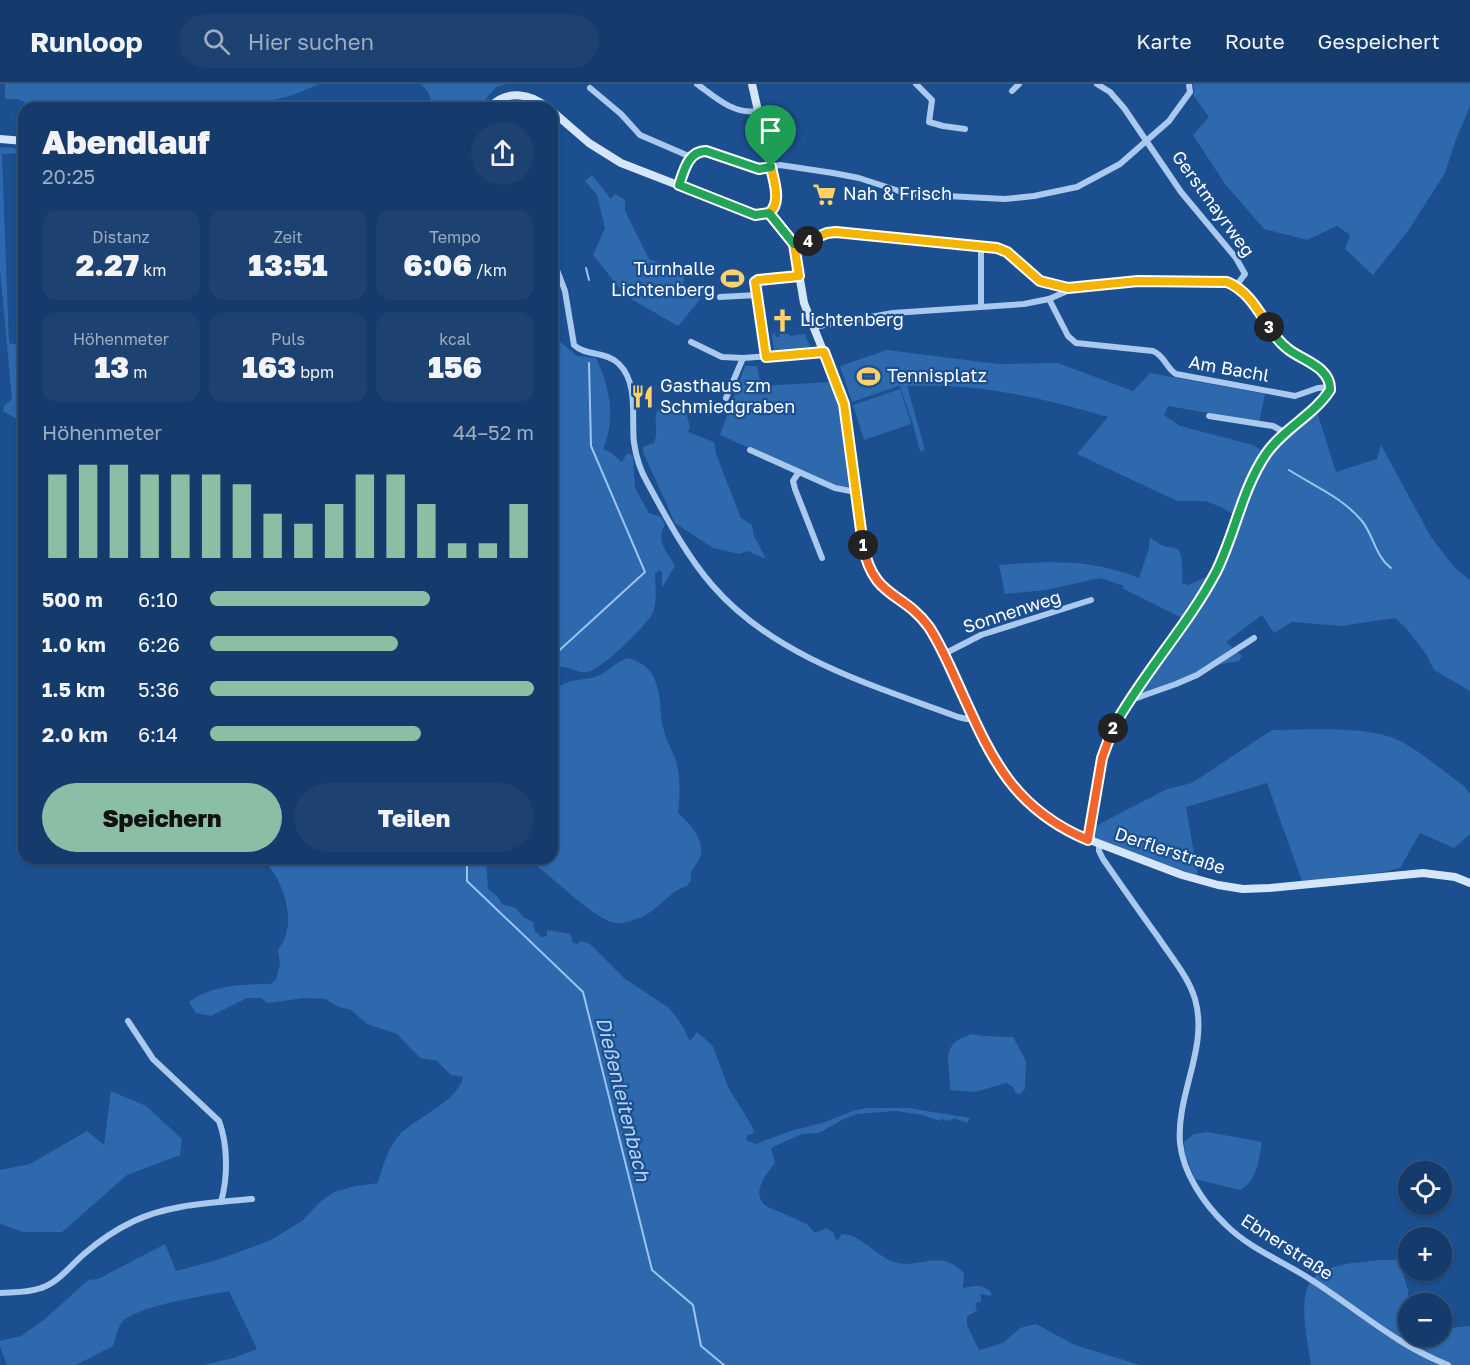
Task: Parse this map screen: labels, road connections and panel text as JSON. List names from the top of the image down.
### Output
{
  "streets": {
    "street": [
      "Gerstmayrweg",
      "Am Bachl",
      "Sonnenweg",
      "Derflerstraße",
      "Ebnerstraße"
    ]
  },
  "crossings": [
    ["Sonnenweg", "Derflerstraße"],
    ["Derflerstraße", "Ebnerstraße"]
  ],
  "water": ["Dießenleitenbach"],
  "places": {
    "supermarket": ["Nah & Frisch"],
    "sports": ["Turnhalle Lichtenberg", "Tennisplatz"],
    "church": ["Lichtenberg"],
    "restaurant": ["Gasthaus zm Schmiedgraben"]
  },
  "page": {
    "header": "Runloop",
    "search": "Hier suchen",
    "nav": ["Karte", "Route", "Gespeichert"],
    "heading": ["Abendlauf", "20:25"],
    "stats": [
      ["Distanz", "2.27 km"],
      ["Zeit", "13:51"],
      ["Tempo", "6:06 /km"],
      ["Höhenmeter", "13 m"],
      ["Puls", "163 bpm"],
      ["kcal", "156"]
    ],
    "pins": [
      "4",
      "3",
      "1",
      "2"
    ],
    "chart": ["Höhenmeter", "44–52 m"],
    "list": [
      {
        "name": "500 m",
        "note": "6:10"
      },
      {
        "name": "1.0 km",
        "note": "6:26"
      },
      {
        "name": "1.5 km",
        "note": "5:36"
      },
      {
        "name": "2.0 km",
        "note": "6:14"
      }
    ],
    "buttons": ["Speichern", "Teilen"],
    "map_buttons": ["+", "−"]
  }
}
